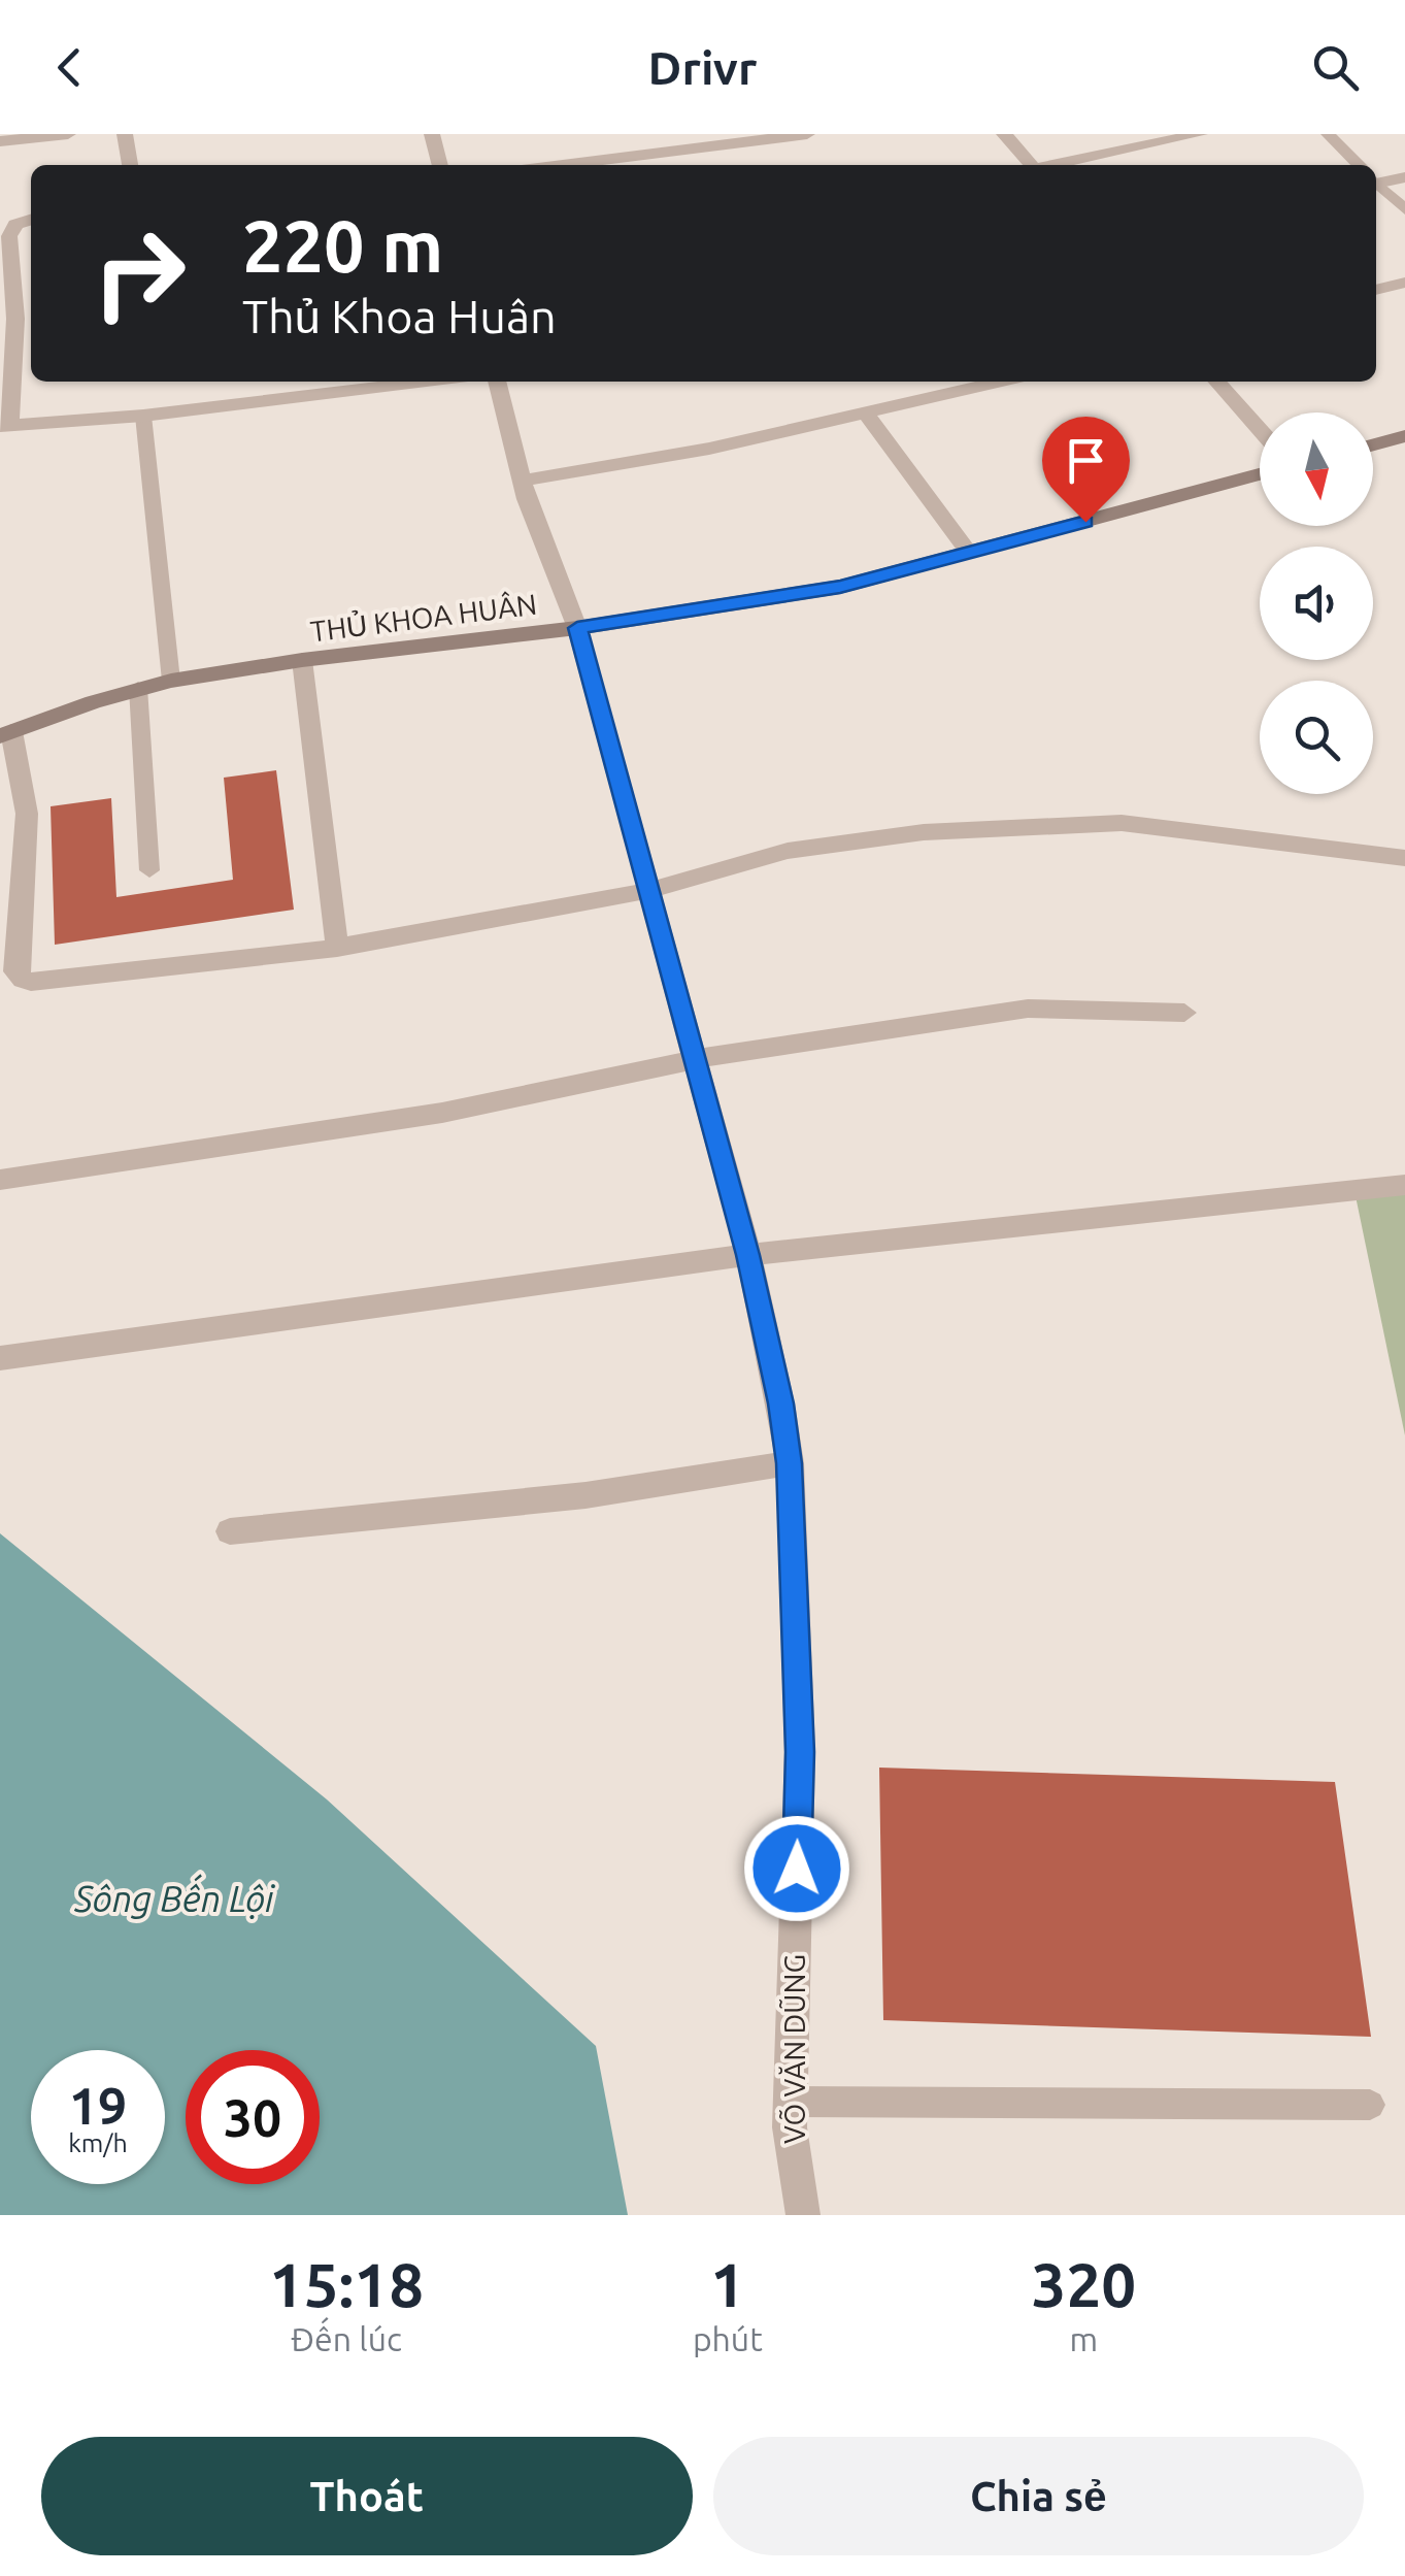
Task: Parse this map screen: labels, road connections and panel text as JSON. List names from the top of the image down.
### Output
{
  "streets": {
    "main road": ["THỦ KHOA HUÂN"],
    "street": ["VÕ VĂN DŨNG"]
  },
  "crossings": [
    ["THỦ KHOA HUÂN", "VÕ VĂN DŨNG"]
  ],
  "water": ["Sông Bến Lội"],
  "north": "bottom",
  "page": {
    "header": "Drivr",
    "turn": ["220 m", "Thủ Khoa Huân"],
    "speed": "19 km/h",
    "limit": "30",
    "eta": [
      "15:18",
      "Đến lúc",
      "1",
      "phút",
      "320",
      "m"
    ],
    "buttons": ["Thoát", "Chia sẻ"]
  }
}
